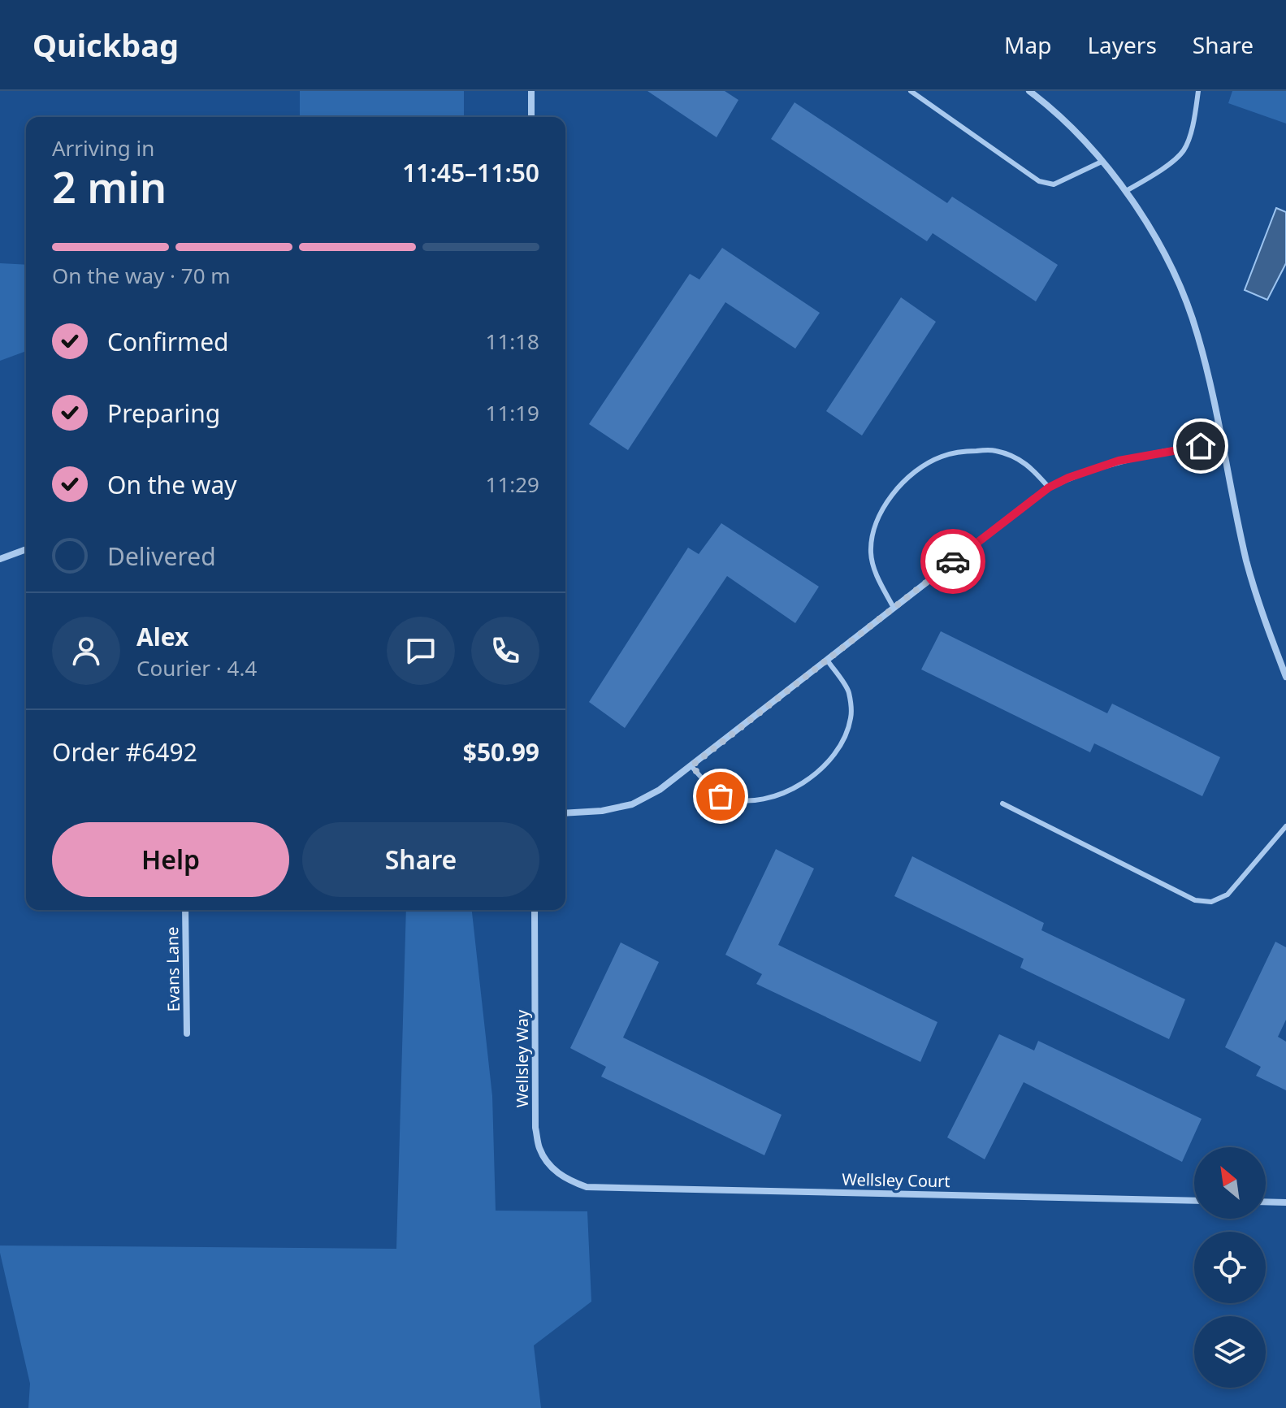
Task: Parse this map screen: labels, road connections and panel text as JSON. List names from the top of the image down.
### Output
{
  "streets": {
    "street": ["Evans Lane", "Wellsley Way", "Wellsley Court"]
  },
  "crossings": [
    ["Wellsley Way", "Wellsley Court"]
  ],
  "north": "top left",
  "page": {
    "header": "Quickbag",
    "nav": ["Map", "Layers", "Share"],
    "heading": ["2 min", "Arriving in", "11:45–11:50"],
    "panel": [
      "Alex",
      "Courier · 4.4",
      "Order #6492",
      "$50.99"
    ],
    "bar": "On the way · 70 m",
    "list": [
      ["Confirmed", "11:18"],
      ["Preparing", "11:19"],
      ["On the way", "11:29"],
      "Delivered"
    ],
    "buttons": ["Help", "Share"]
  }
}
